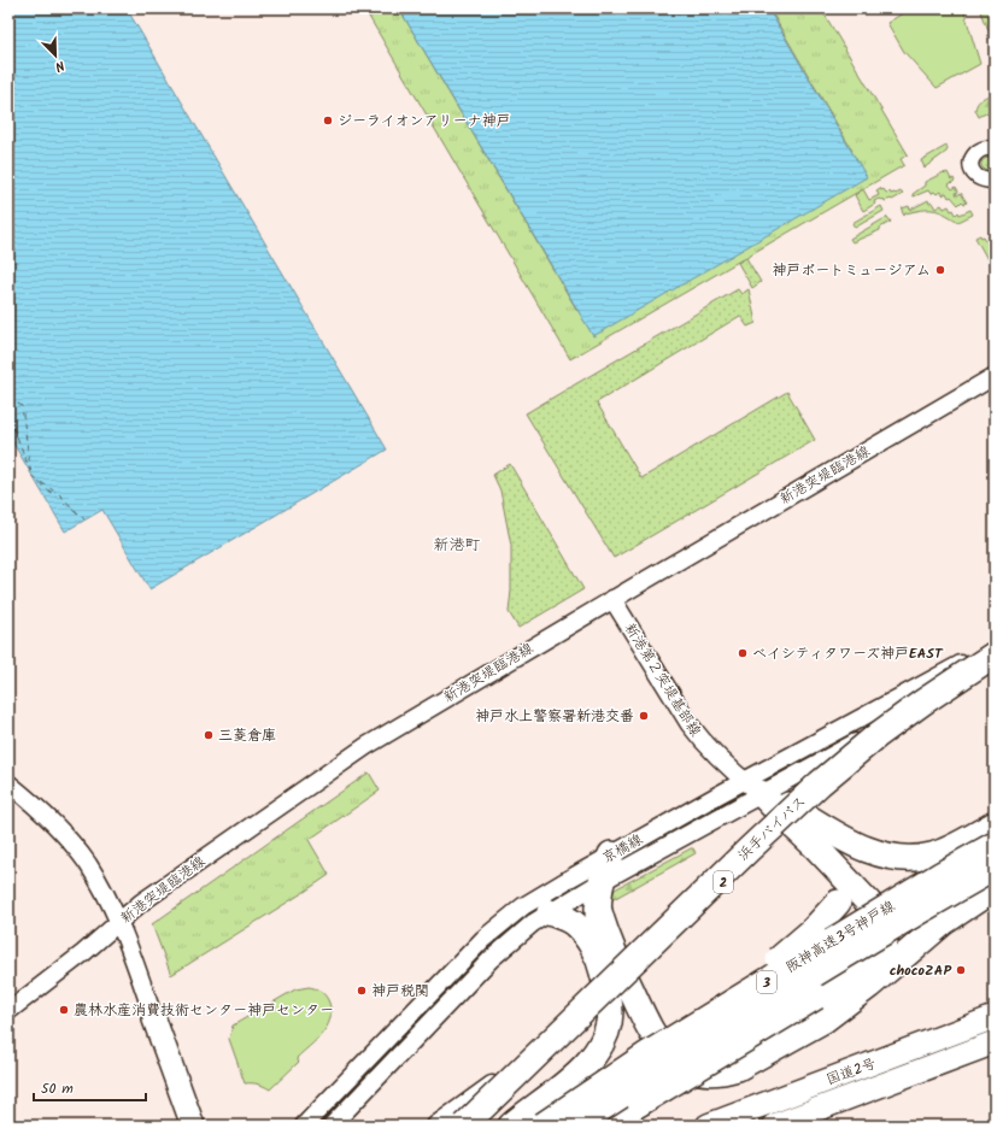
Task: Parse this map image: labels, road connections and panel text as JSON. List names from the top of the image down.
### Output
{
  "streets": {
    "highway": [
      "浜手バイパス",
      "2",
      "阪神高速3号神戸線",
      "3",
      "国道2号"
    ],
    "street": ["新港突堤臨港線", "新港第２突堤基部線", "京橋線"]
  },
  "crossings": [
    ["新港突堤臨港線", "新港第２突堤基部線"],
    ["新港第２突堤基部線", "京橋線"],
    ["新港第２突堤基部線", "3"],
    ["京橋線", "3"],
    ["阪神高速3号神戸線", "3"]
  ],
  "districts": ["新港町"],
  "places": [
    "ジーライオンアリーナ神戸",
    "神戸ポートミュージアム",
    "ベイシティタワーズ神戸EAST",
    "神戸水上警察署新港交番",
    "三菱倉庫",
    "chocoZAP",
    "神戸税関",
    "農林水産消費技術センター神戸センター"
  ],
  "scale_bar": "50 m",
  "north": "bottom right"
}
